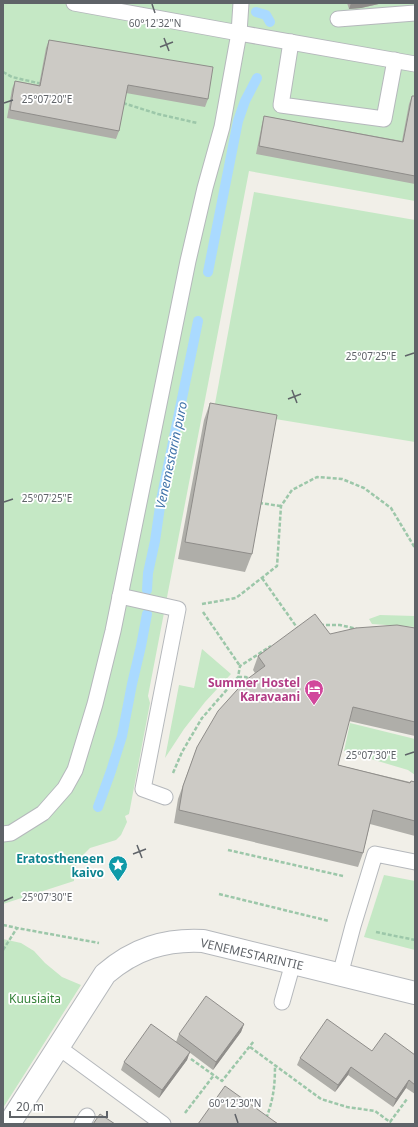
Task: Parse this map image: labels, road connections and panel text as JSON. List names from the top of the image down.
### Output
{
  "streets": {
    "street": ["VENEMESTARINTIE"]
  },
  "water": ["Venemestarin puro"],
  "parks": ["Kuusiaita"],
  "places": {
    "hotel": ["Summer Hostel Karavaani"],
    "place": ["Eratostheneen kaivo"]
  },
  "scale_bar": "20 m",
  "coordinates": [
    "60°12'32\"N",
    "25°07'20\"E",
    "25°07'25\"E",
    "25°07'30\"E",
    "60°12'30\"N"
  ]
}
